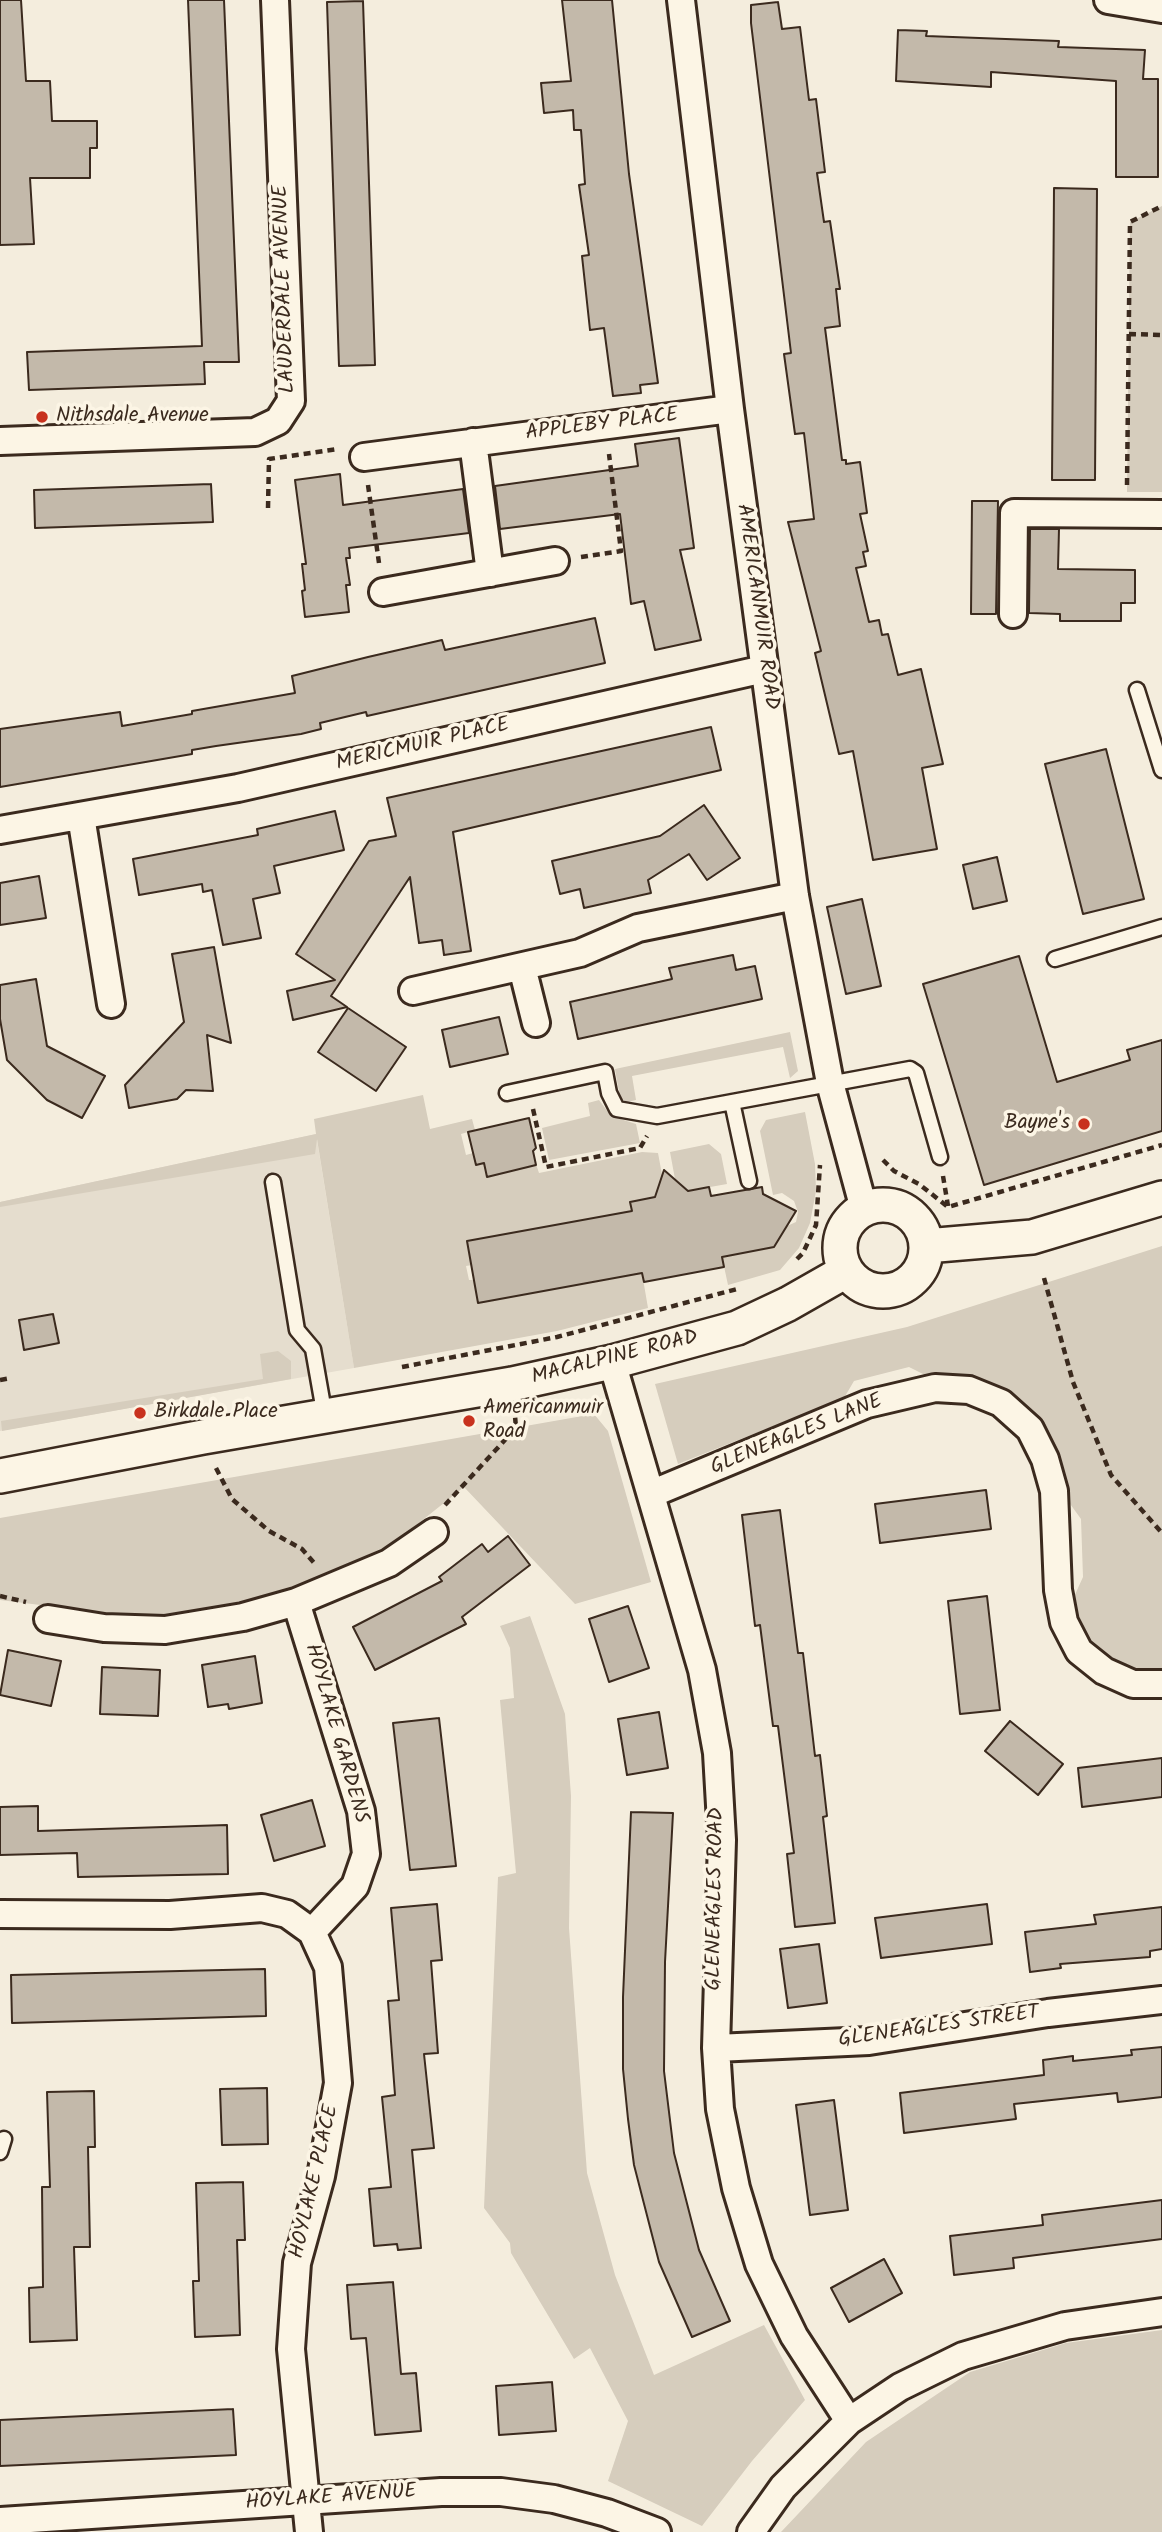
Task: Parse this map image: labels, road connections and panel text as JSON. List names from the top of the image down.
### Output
{
  "streets": {
    "street": [
      "LAUDERDALE AVENUE",
      "APPLEBY PLACE",
      "AMERICANMUIR ROAD",
      "MERICMUIR PLACE",
      "MACALPINE ROAD",
      "GLENEAGLES LANE",
      "HOYLAKE GARDENS",
      "GLENEAGLES ROAD",
      "GLENEAGLES STREET",
      "HOYLAKE PLACE",
      "HOYLAKE AVENUE"
    ]
  },
  "crossings": [
    ["APPLEBY PLACE", "AMERICANMUIR ROAD"],
    ["AMERICANMUIR ROAD", "MERICMUIR PLACE"],
    ["AMERICANMUIR ROAD", "MACALPINE ROAD"],
    ["MACALPINE ROAD", "GLENEAGLES ROAD"],
    ["GLENEAGLES LANE", "GLENEAGLES ROAD"],
    ["HOYLAKE GARDENS", "HOYLAKE PLACE"],
    ["GLENEAGLES ROAD", "GLENEAGLES STREET"],
    ["HOYLAKE PLACE", "HOYLAKE AVENUE"]
  ],
  "places": [
    "Nithsdale Avenue",
    "Bayne's",
    "Birkdale Place",
    "Americanmuir Road"
  ]
}
